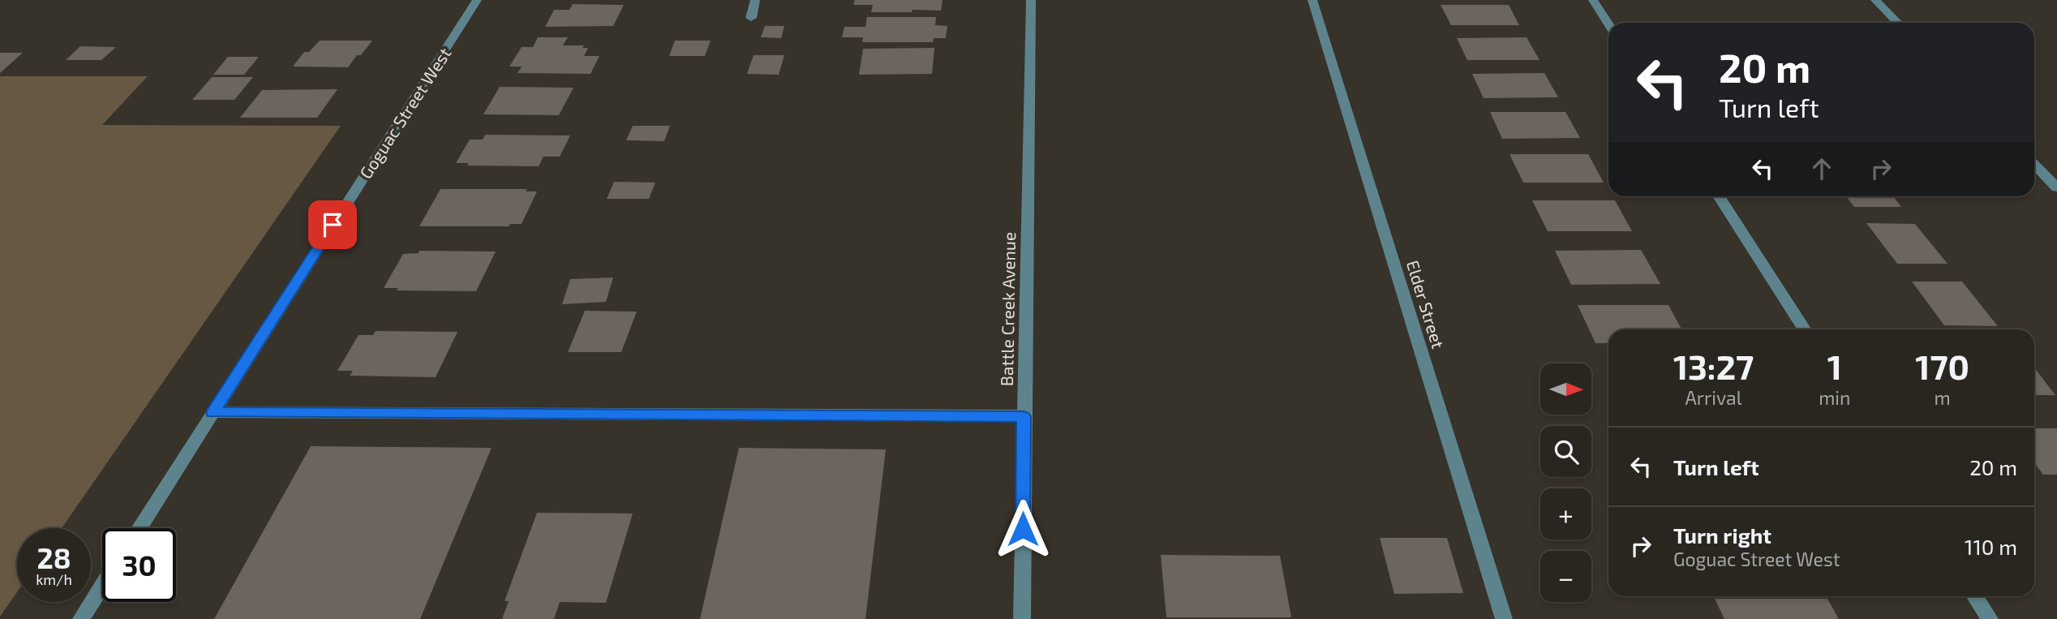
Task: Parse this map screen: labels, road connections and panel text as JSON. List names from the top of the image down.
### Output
{
  "streets": {
    "street": ["Goguac Street West", "Elder Street", "Battle Creek Avenue"]
  },
  "north": "right",
  "page": {
    "turn": ["20 m", "Turn left"],
    "eta": [
      "13:27",
      "Arrival",
      "1",
      "min",
      "170",
      "m"
    ],
    "map_buttons": ["+", "−"],
    "list": [
      {
        "name": "Turn left",
        "value": "20 m"
      },
      {
        "name": "Turn right",
        "note": "Goguac Street West",
        "value": "110 m"
      }
    ],
    "speed": "28 km/h",
    "limit": "30"
  }
}
